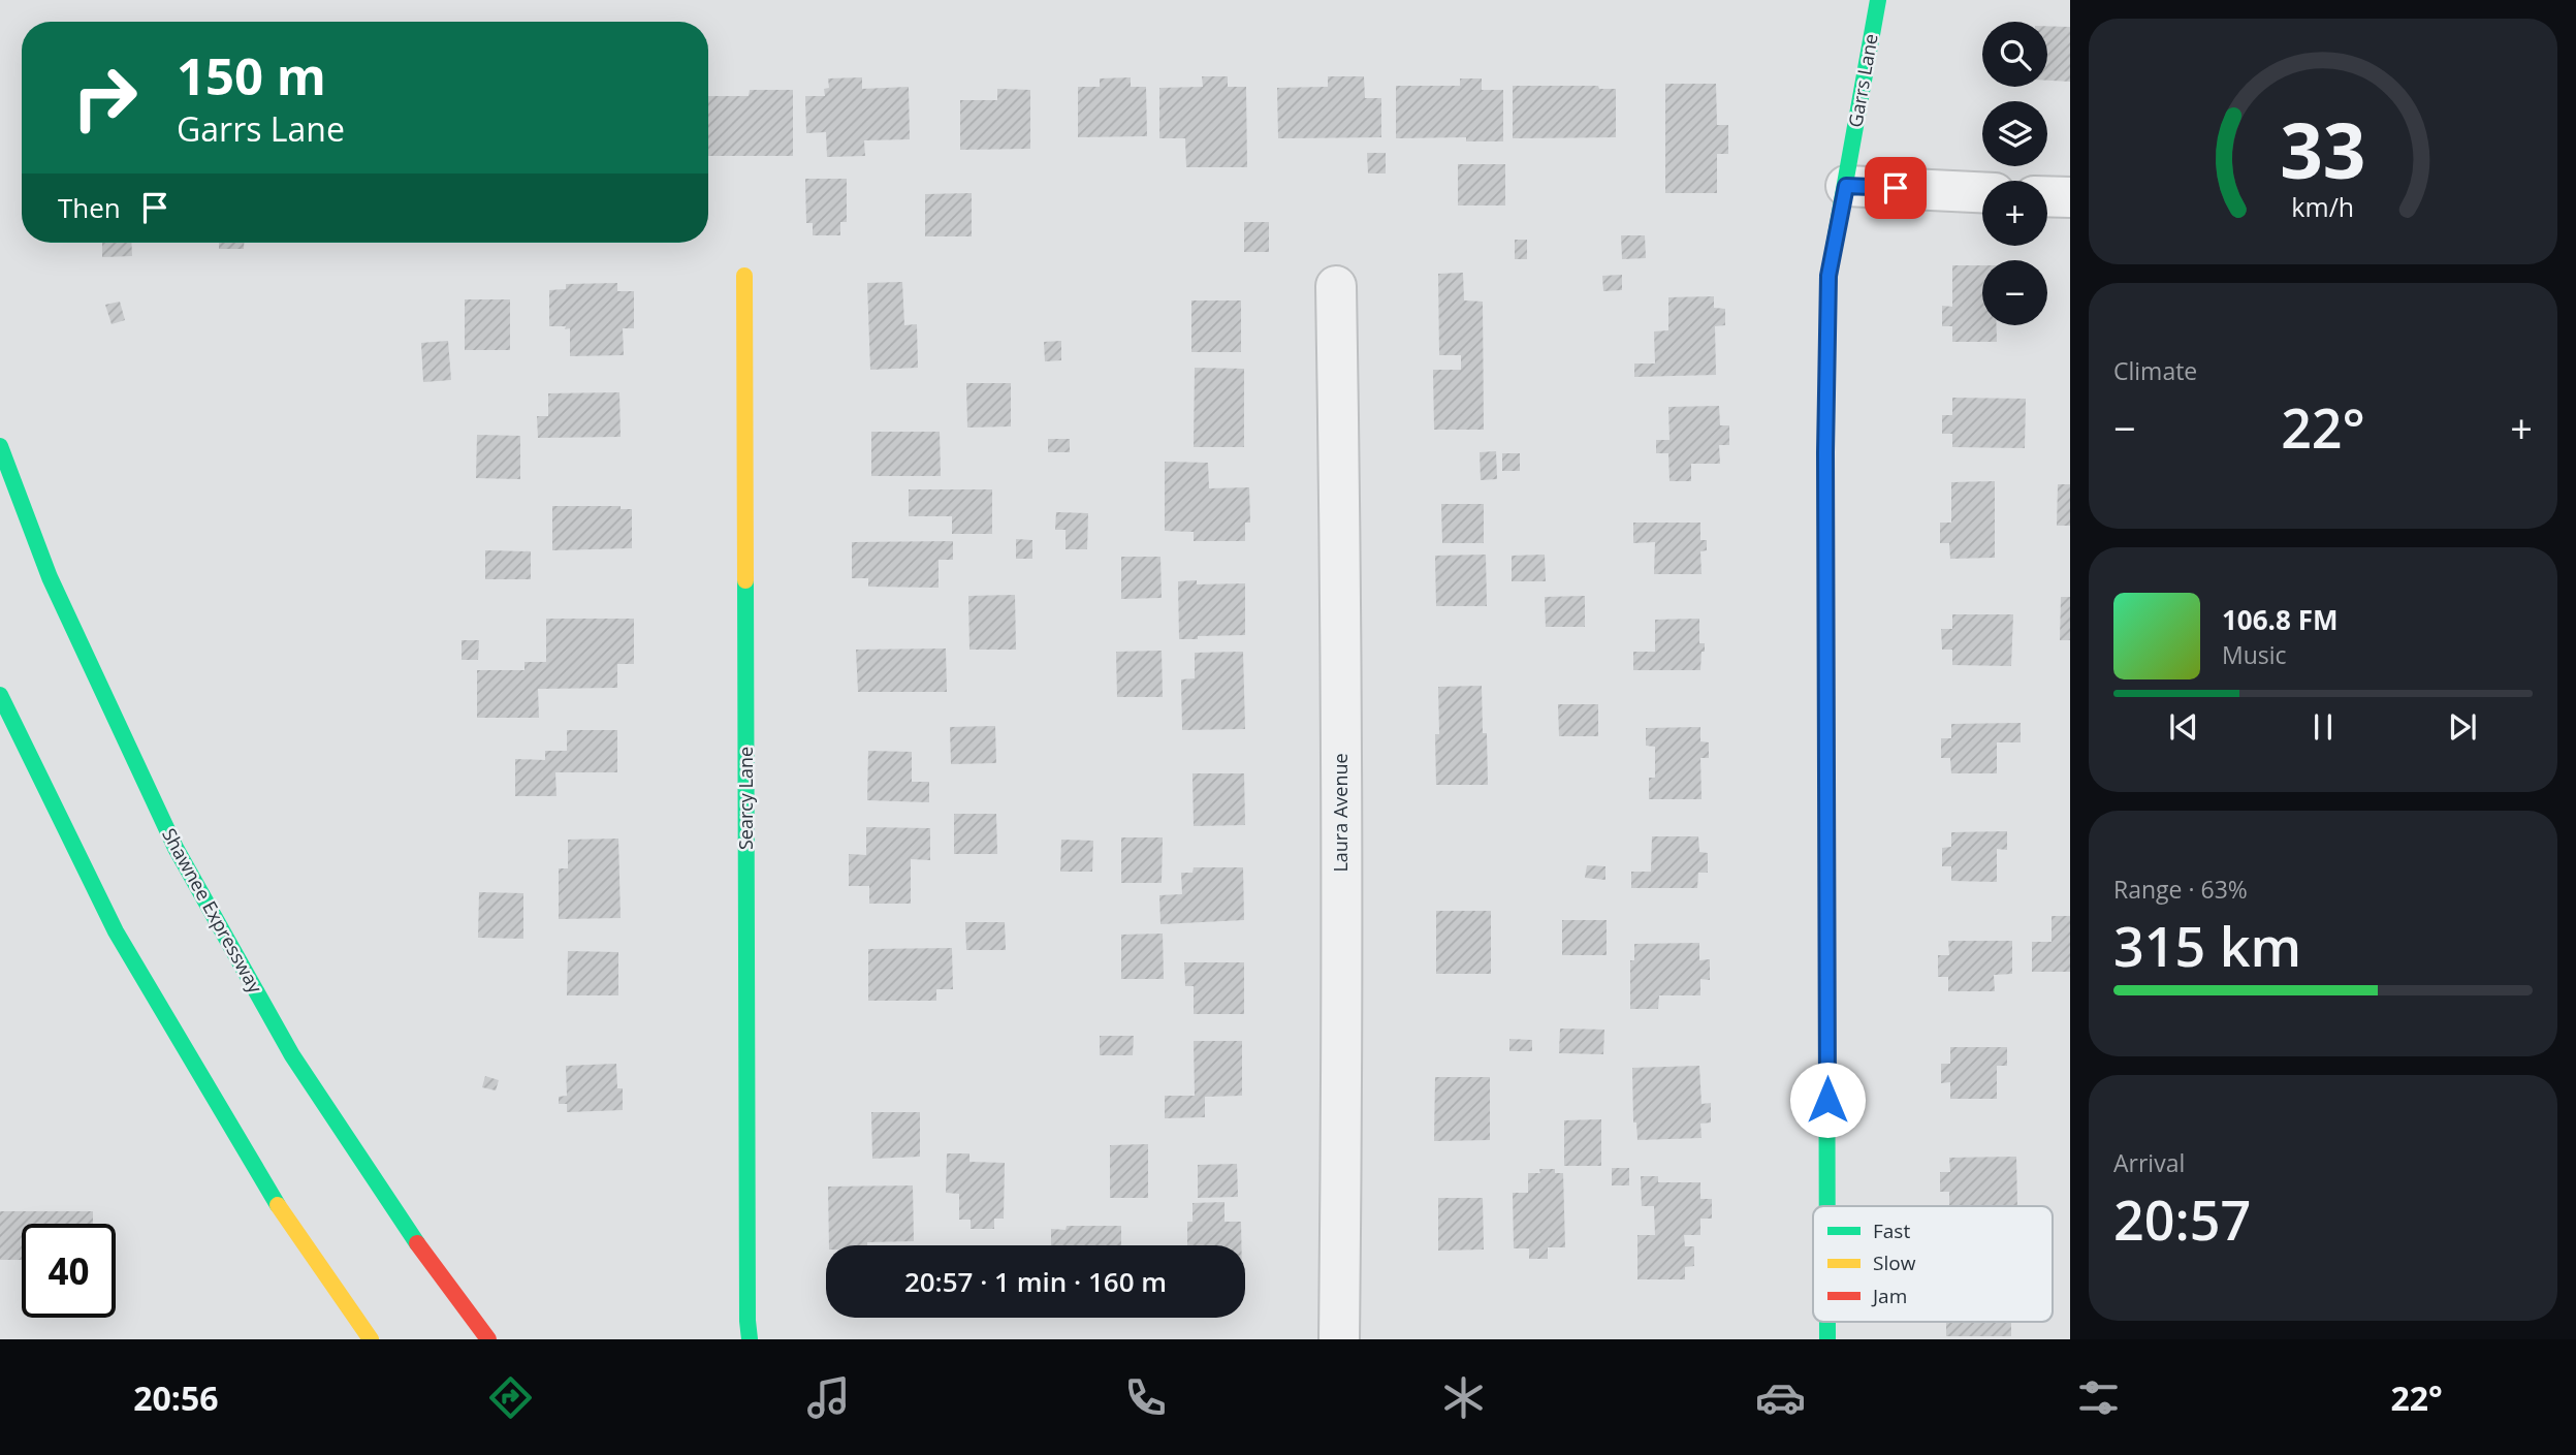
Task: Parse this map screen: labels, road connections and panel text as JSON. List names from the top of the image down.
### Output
{
  "streets": {
    "main road": ["Garrs Lane", "Searcy Lane", "Shawnee Expressway"],
    "street": ["Laura Avenue"]
  },
  "legend": ["Fast", "Slow", "Jam"],
  "page": {
    "map_buttons": ["+", "−"],
    "turn": ["150 m", "Garrs Lane"],
    "then": "Then",
    "tile": [
      "Climate",
      ["Range · 63%", "315 km"],
      ["Arrival", "20:57"]
    ],
    "heat": ["−", "22°", "+"],
    "song": ["106.8 FM", "Music"],
    "limit": "40",
    "trip": "20:57 · 1 min · 160 m",
    "tabs": ["20:56", "22°"],
    "gauge": ["33", "km/h"]
  }
}
